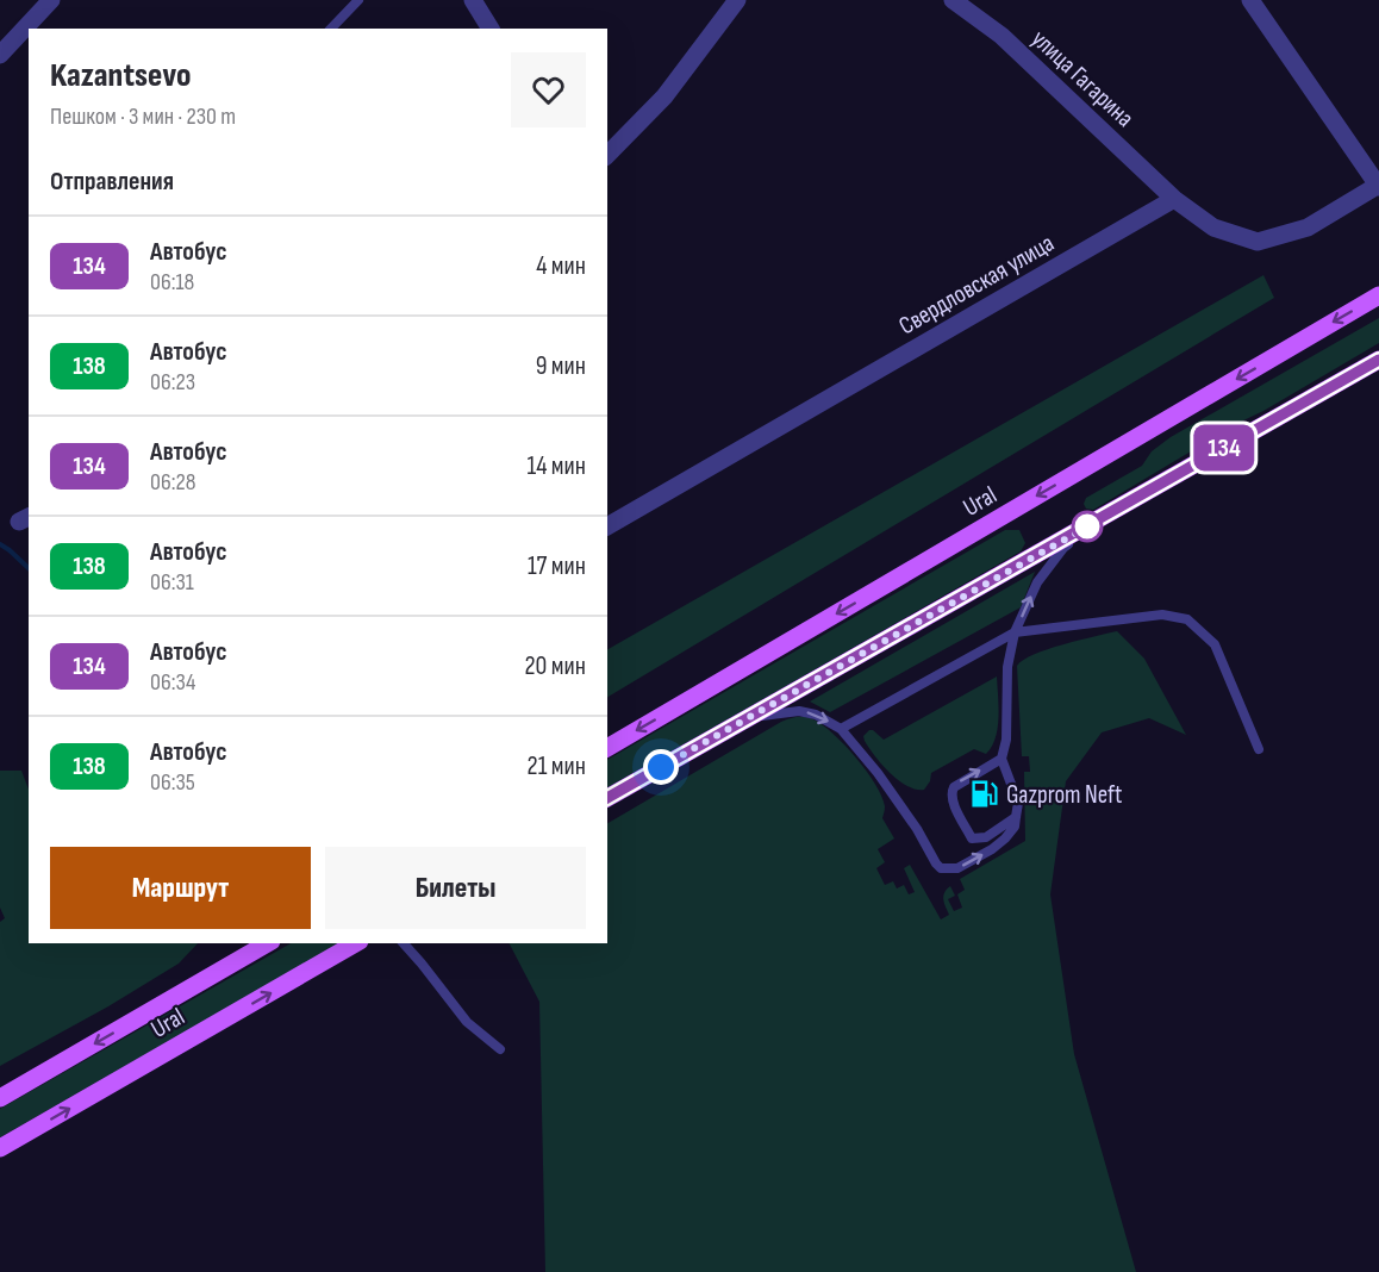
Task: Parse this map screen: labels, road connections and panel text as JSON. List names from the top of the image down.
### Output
{
  "streets": {
    "main road": ["Ural"],
    "street": ["улица Гагарина", "Свердловская улица"]
  },
  "crossings": [
    ["улица Гагарина", "Свердловская улица"]
  ],
  "places": {
    "fuel station": ["Gazprom Neft"]
  },
  "lines": ["bus line 134"],
  "page": {
    "on_map": "134",
    "heading": [
      ["Kazantsevo", "Пешком · 3 мин · 230 m"],
      "Отправления"
    ],
    "list": [
      {
        "mark": "134",
        "name": "Автобус",
        "note": "06:18",
        "value": "4 мин"
      },
      {
        "mark": "138",
        "name": "Автобус",
        "note": "06:23",
        "value": "9 мин"
      },
      {
        "mark": "134",
        "name": "Автобус",
        "note": "06:28",
        "value": "14 мин"
      },
      {
        "mark": "138",
        "name": "Автобус",
        "note": "06:31",
        "value": "17 мин"
      },
      {
        "mark": "134",
        "name": "Автобус",
        "note": "06:34",
        "value": "20 мин"
      },
      {
        "mark": "138",
        "name": "Автобус",
        "note": "06:35",
        "value": "21 мин"
      }
    ],
    "buttons": ["Маршрут", "Билеты"]
  }
}
